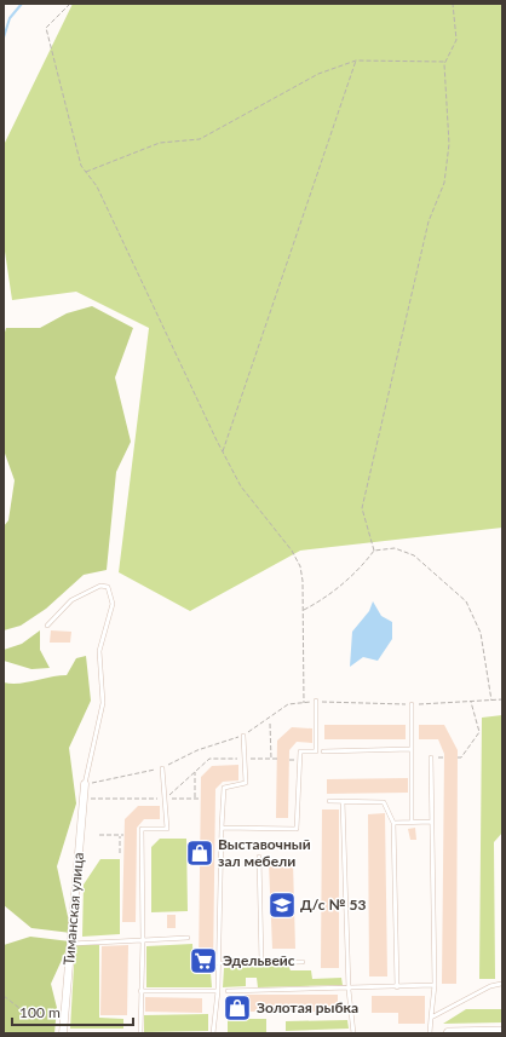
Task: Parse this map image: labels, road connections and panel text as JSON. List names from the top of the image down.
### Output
{
  "streets": {
    "street": ["Тиманская улица"]
  },
  "places": {
    "shop": ["Выставочный зал мебели", "Золотая рыбка"],
    "school or university": ["Д/с № 53"],
    "supermarket": ["Эдельвейс"]
  },
  "scale_bar": "100 m"
}
